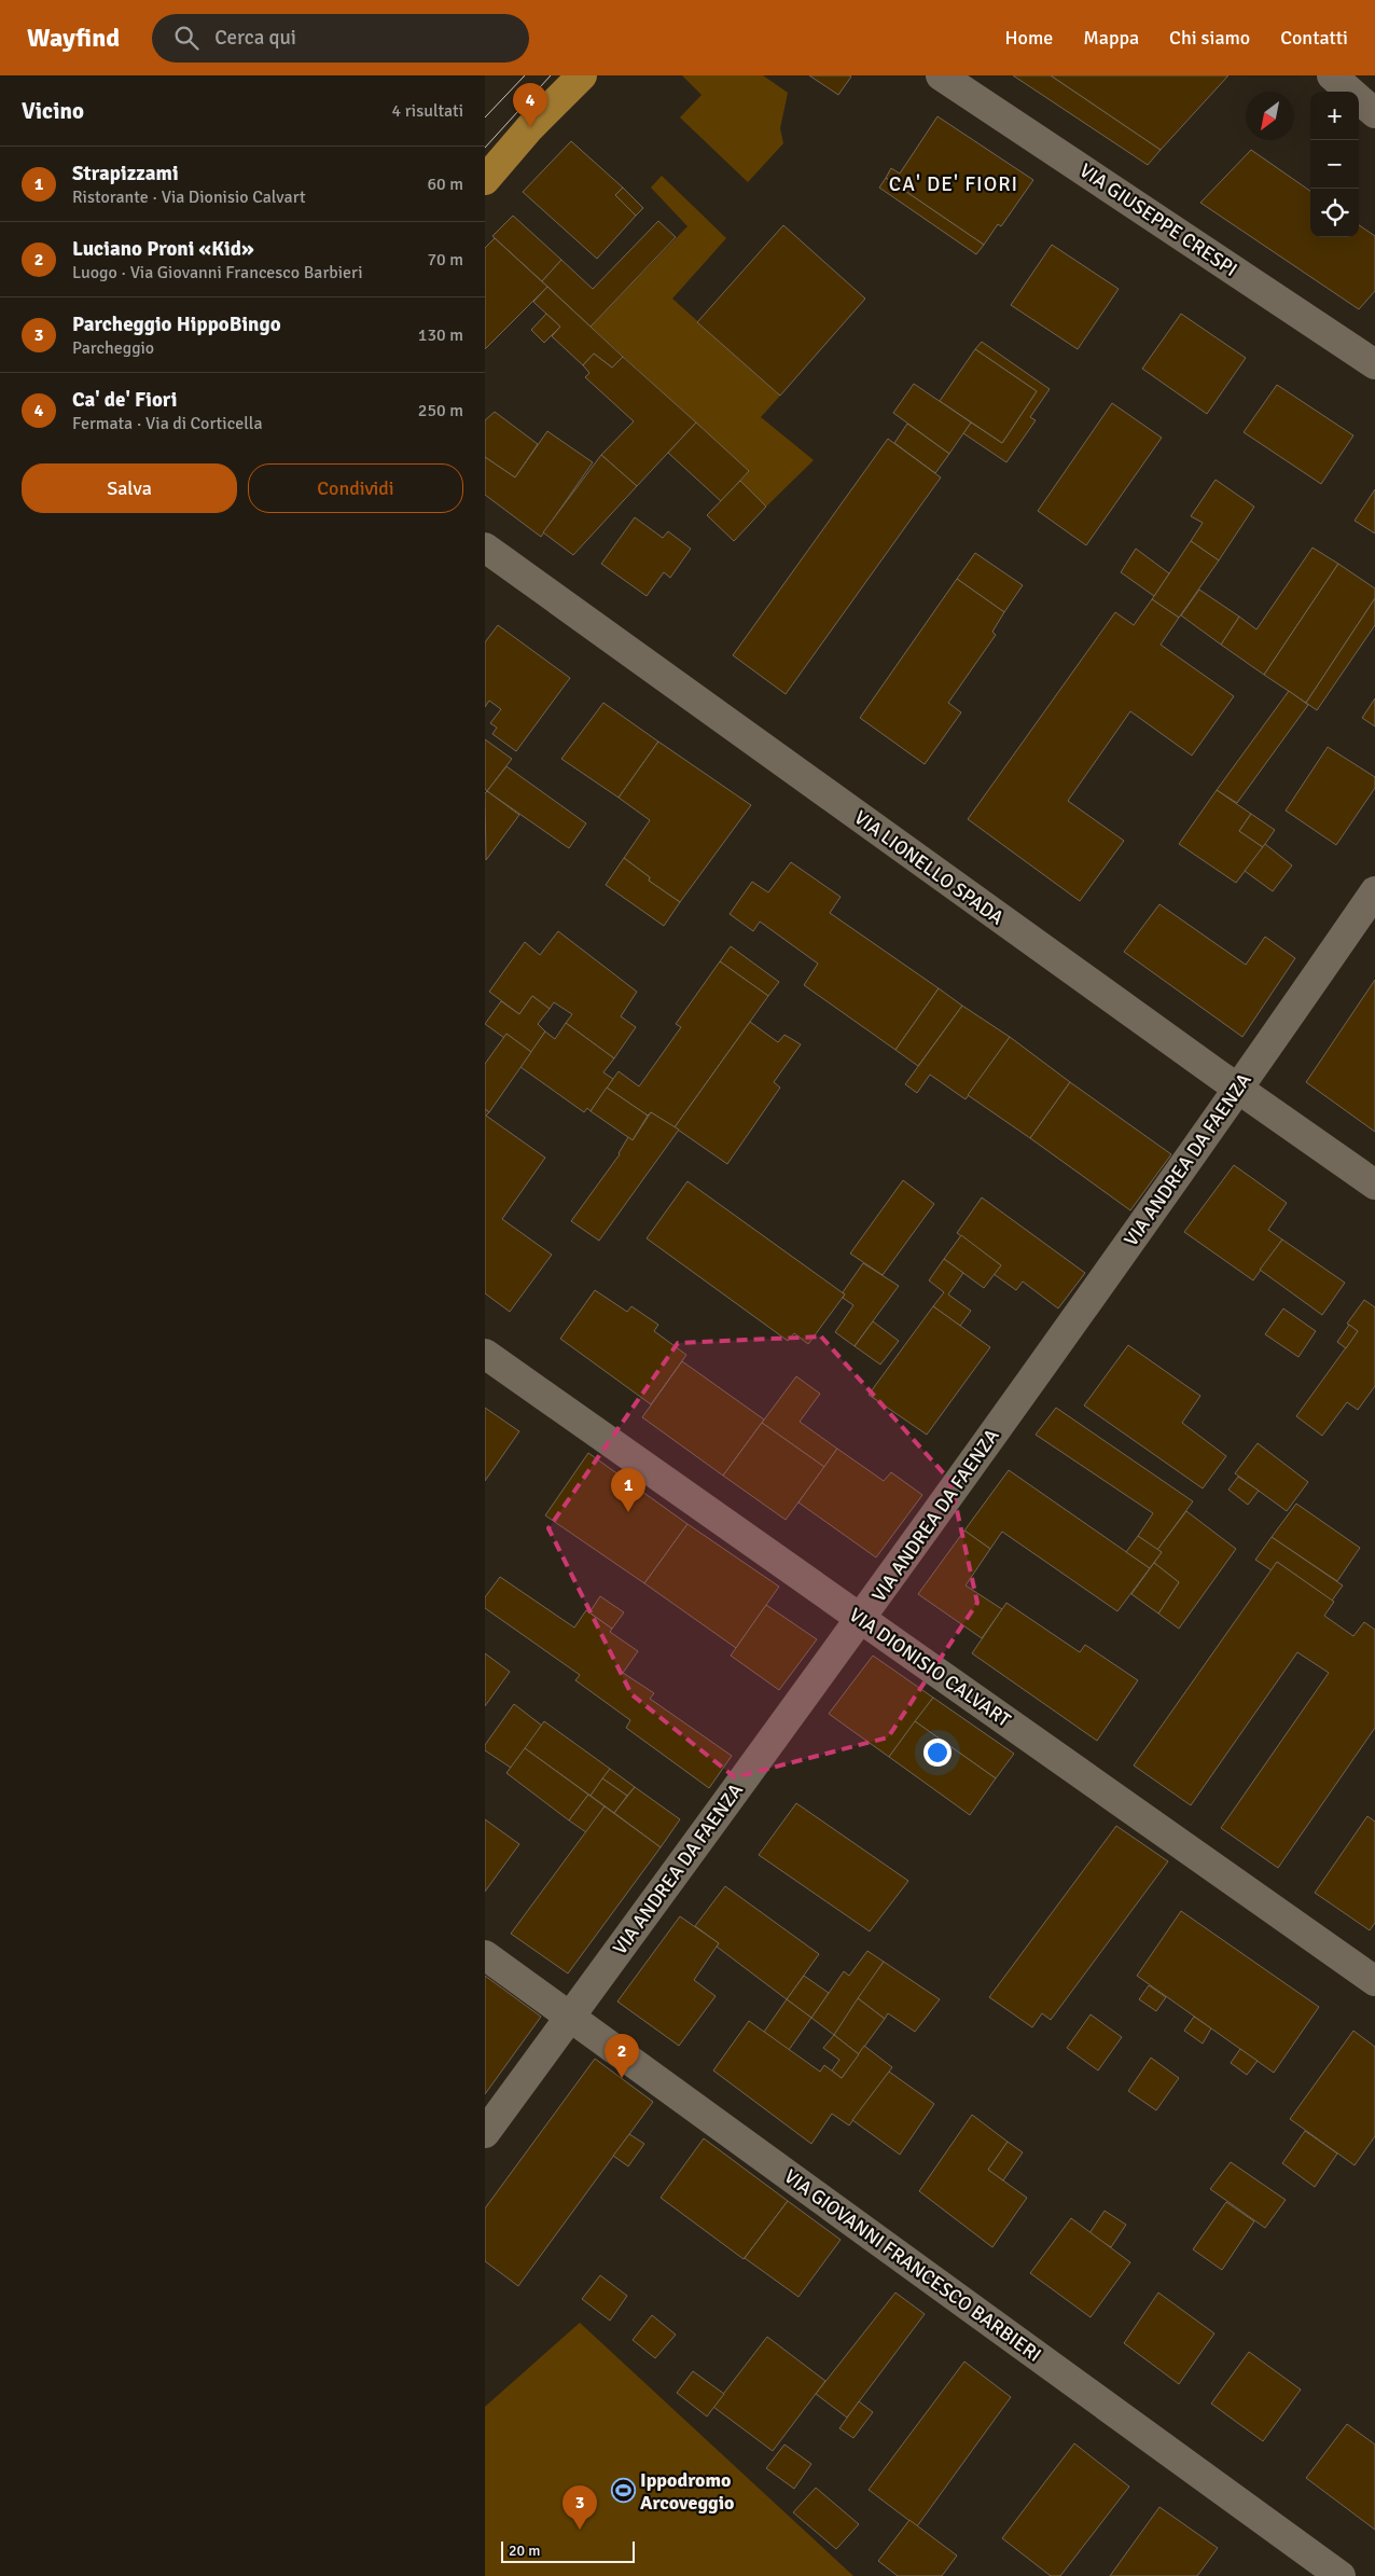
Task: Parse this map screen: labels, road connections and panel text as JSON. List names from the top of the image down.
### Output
{
  "streets": {
    "street": [
      "VIA GIUSEPPE CRESPI",
      "VIA LIONELLO SPADA",
      "VIA ANDREA DA FAENZA",
      "VIA DIONISIO CALVART",
      "VIA GIOVANNI FRANCESCO BARBIERI"
    ]
  },
  "crossings": [
    ["VIA LIONELLO SPADA", "VIA ANDREA DA FAENZA"],
    ["VIA ANDREA DA FAENZA", "VIA DIONISIO CALVART"],
    ["VIA ANDREA DA FAENZA", "VIA GIOVANNI FRANCESCO BARBIERI"]
  ],
  "districts": ["CA' DE' FIORI"],
  "places": {
    "sports": ["Ippodromo Arcoveggio"]
  },
  "scale_bar": "20 m",
  "north": "bottom left",
  "page": {
    "header": "Wayfind",
    "search": "Cerca qui",
    "nav": [
      "Home",
      "Mappa",
      "Chi siamo",
      "Contatti"
    ],
    "heading": ["Vicino", "4 risultati"],
    "pins": [
      "4",
      "1",
      "2",
      "3"
    ],
    "map_buttons": ["+", "−"],
    "list": [
      {
        "mark": "1",
        "name": "Strapizzami",
        "note": "Ristorante · Via Dionisio Calvart",
        "value": "60 m"
      },
      {
        "mark": "2",
        "name": "Luciano Proni «Kid»",
        "note": "Luogo · Via Giovanni Francesco Barbieri",
        "value": "70 m"
      },
      {
        "mark": "3",
        "name": "Parcheggio HippoBingo",
        "note": "Parcheggio",
        "value": "130 m"
      },
      {
        "mark": "4",
        "name": "Ca' de' Fiori",
        "note": "Fermata · Via di Corticella",
        "value": "250 m"
      }
    ],
    "buttons": ["Salva", "Condividi"],
    "scale": "20 m"
  }
}
